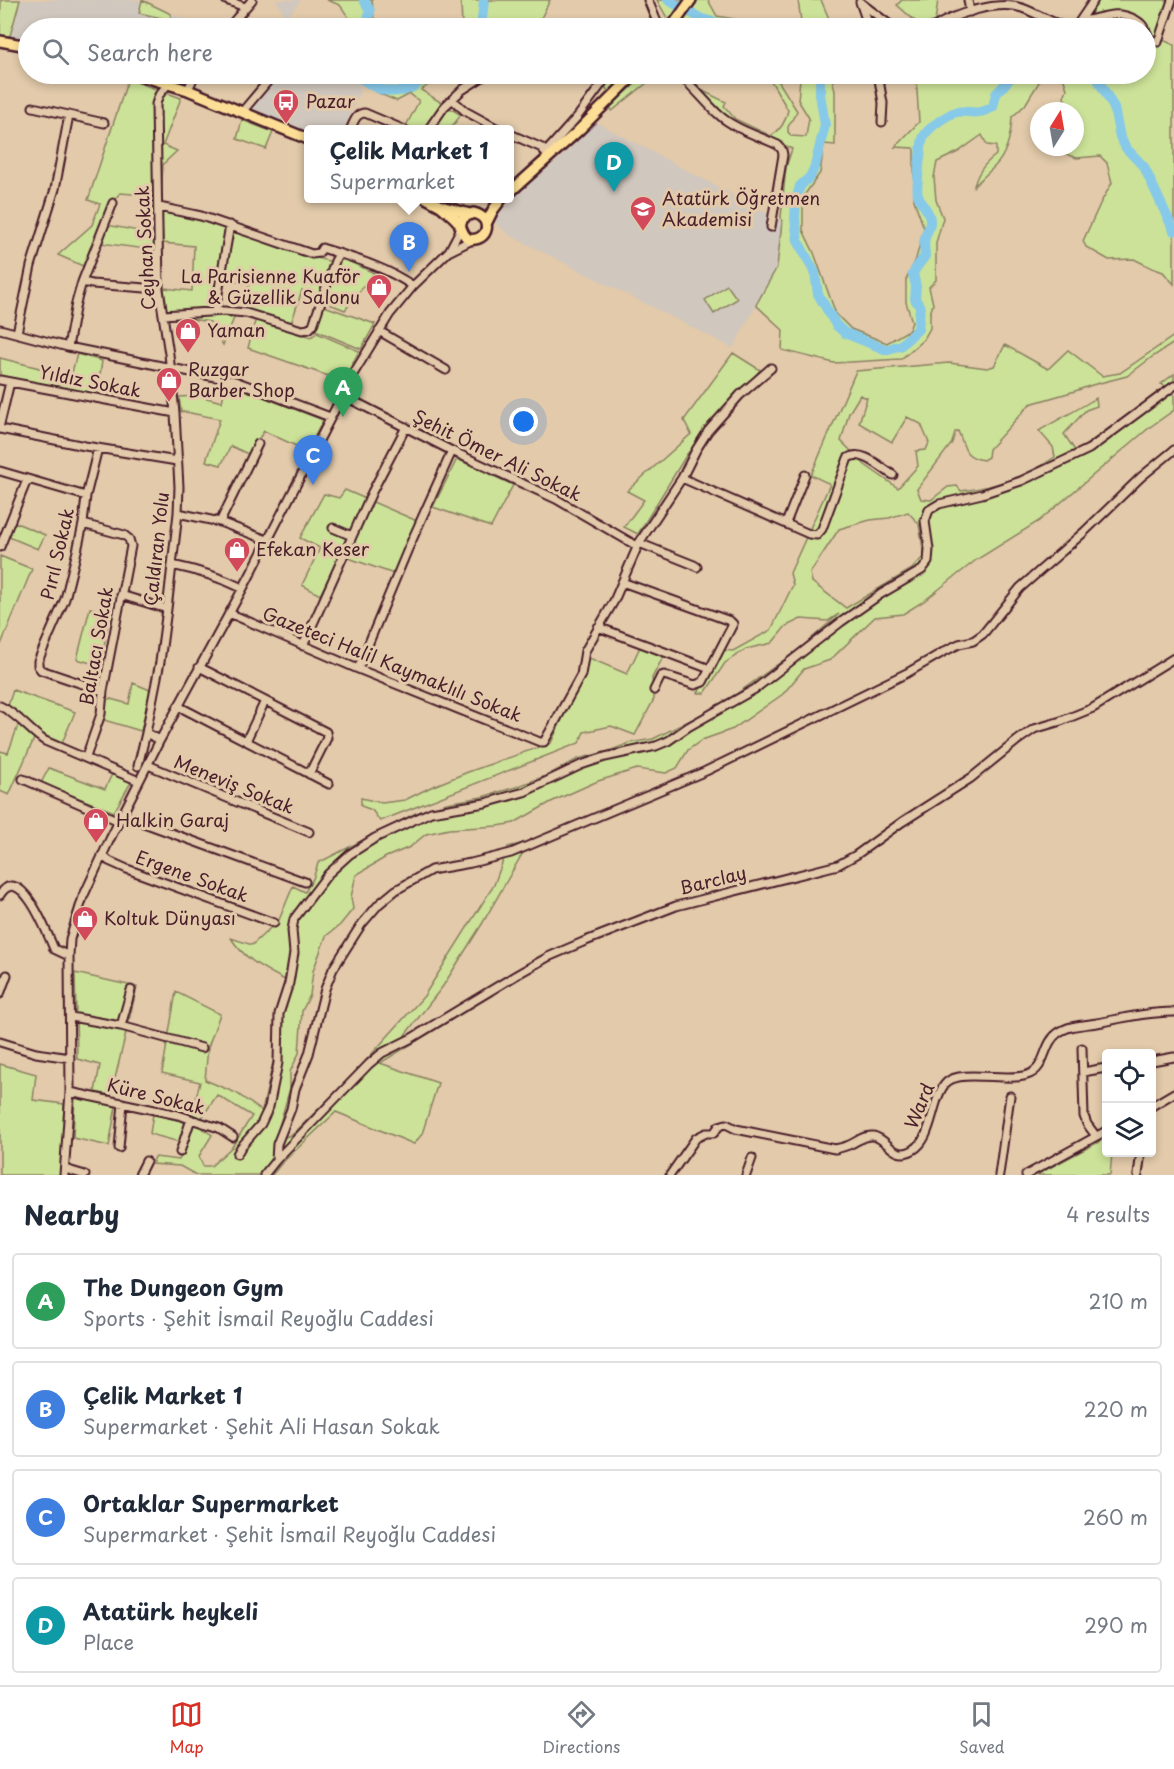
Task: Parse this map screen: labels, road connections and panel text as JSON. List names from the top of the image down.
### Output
{
  "streets": {
    "street": [
      "Ceyhan Sokak",
      "Yıldız Sokak",
      "Şehit Ömer Ali Sokak",
      "Çaldıran Yolu",
      "Pırıl Sokak",
      "Baltacı Sokak",
      "Gazeteci Halil Kaymaklılı Sokak",
      "Meneviş Sokak",
      "Ergene Sokak",
      "Barclay",
      "Küre Sokak",
      "Ward"
    ]
  },
  "crossings": [
    ["Ceyhan Sokak", "Çaldıran Yolu"],
    ["Yıldız Sokak", "Çaldıran Yolu"],
    ["Pırıl Sokak", "Baltacı Sokak"]
  ],
  "places": {
    "bus stop": ["Pazar"],
    "school or university": ["Atatürk Öğretmen Akademisi"],
    "shop": [
      "La Parisienne Kuaför & Güzellik Salonu",
      "Yaman",
      "Ruzgar Barber Shop",
      "Efekan Keser",
      "Halkin Garaj",
      "Koltuk Dünyası"
    ]
  },
  "north": "top",
  "page": {
    "search": "Search here",
    "popup": ["Çelik Market 1", "Supermarket"],
    "pins": [
      "D",
      "B",
      "A",
      "C"
    ],
    "heading": ["Nearby", "4 results"],
    "list": [
      {
        "mark": "A",
        "name": "The Dungeon Gym",
        "note": "Sports · Şehit İsmail Reyoğlu Caddesi",
        "value": "210 m"
      },
      {
        "mark": "B",
        "name": "Çelik Market 1",
        "note": "Supermarket · Şehit Ali Hasan Sokak",
        "value": "220 m"
      },
      {
        "mark": "C",
        "name": "Ortaklar Supermarket",
        "note": "Supermarket · Şehit İsmail Reyoğlu Caddesi",
        "value": "260 m"
      },
      {
        "mark": "D",
        "name": "Atatürk heykeli",
        "note": "Place",
        "value": "290 m"
      }
    ],
    "nav": ["Map", "Directions", "Saved"]
  }
}
